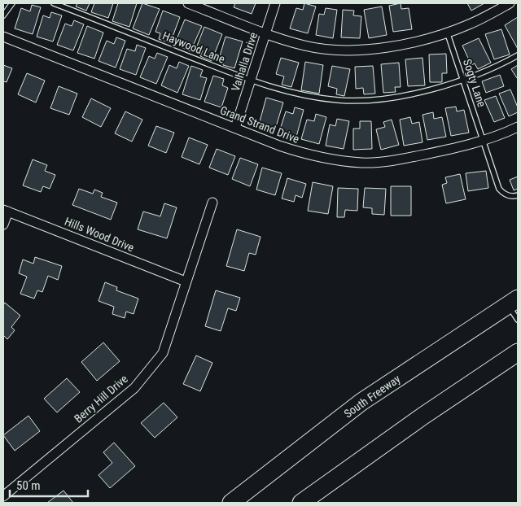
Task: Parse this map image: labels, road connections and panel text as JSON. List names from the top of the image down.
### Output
{
  "streets": {
    "highway": ["South Freeway"],
    "street": [
      "Valhalla Drive",
      "Grand Strand Drive",
      "Hills Wood Drive",
      "Berry Hill Drive"
    ],
    "lane": ["Haywood Lane", "Sogty Lane"]
  },
  "crossings": [
    ["Haywood Lane", "Valhalla Drive"],
    ["Haywood Lane", "Sogty Lane"],
    ["Valhalla Drive", "Grand Strand Drive"],
    ["Sogty Lane", "Grand Strand Drive"],
    ["Hills Wood Drive", "Berry Hill Drive"]
  ],
  "scale_bar": "50 m"
}
